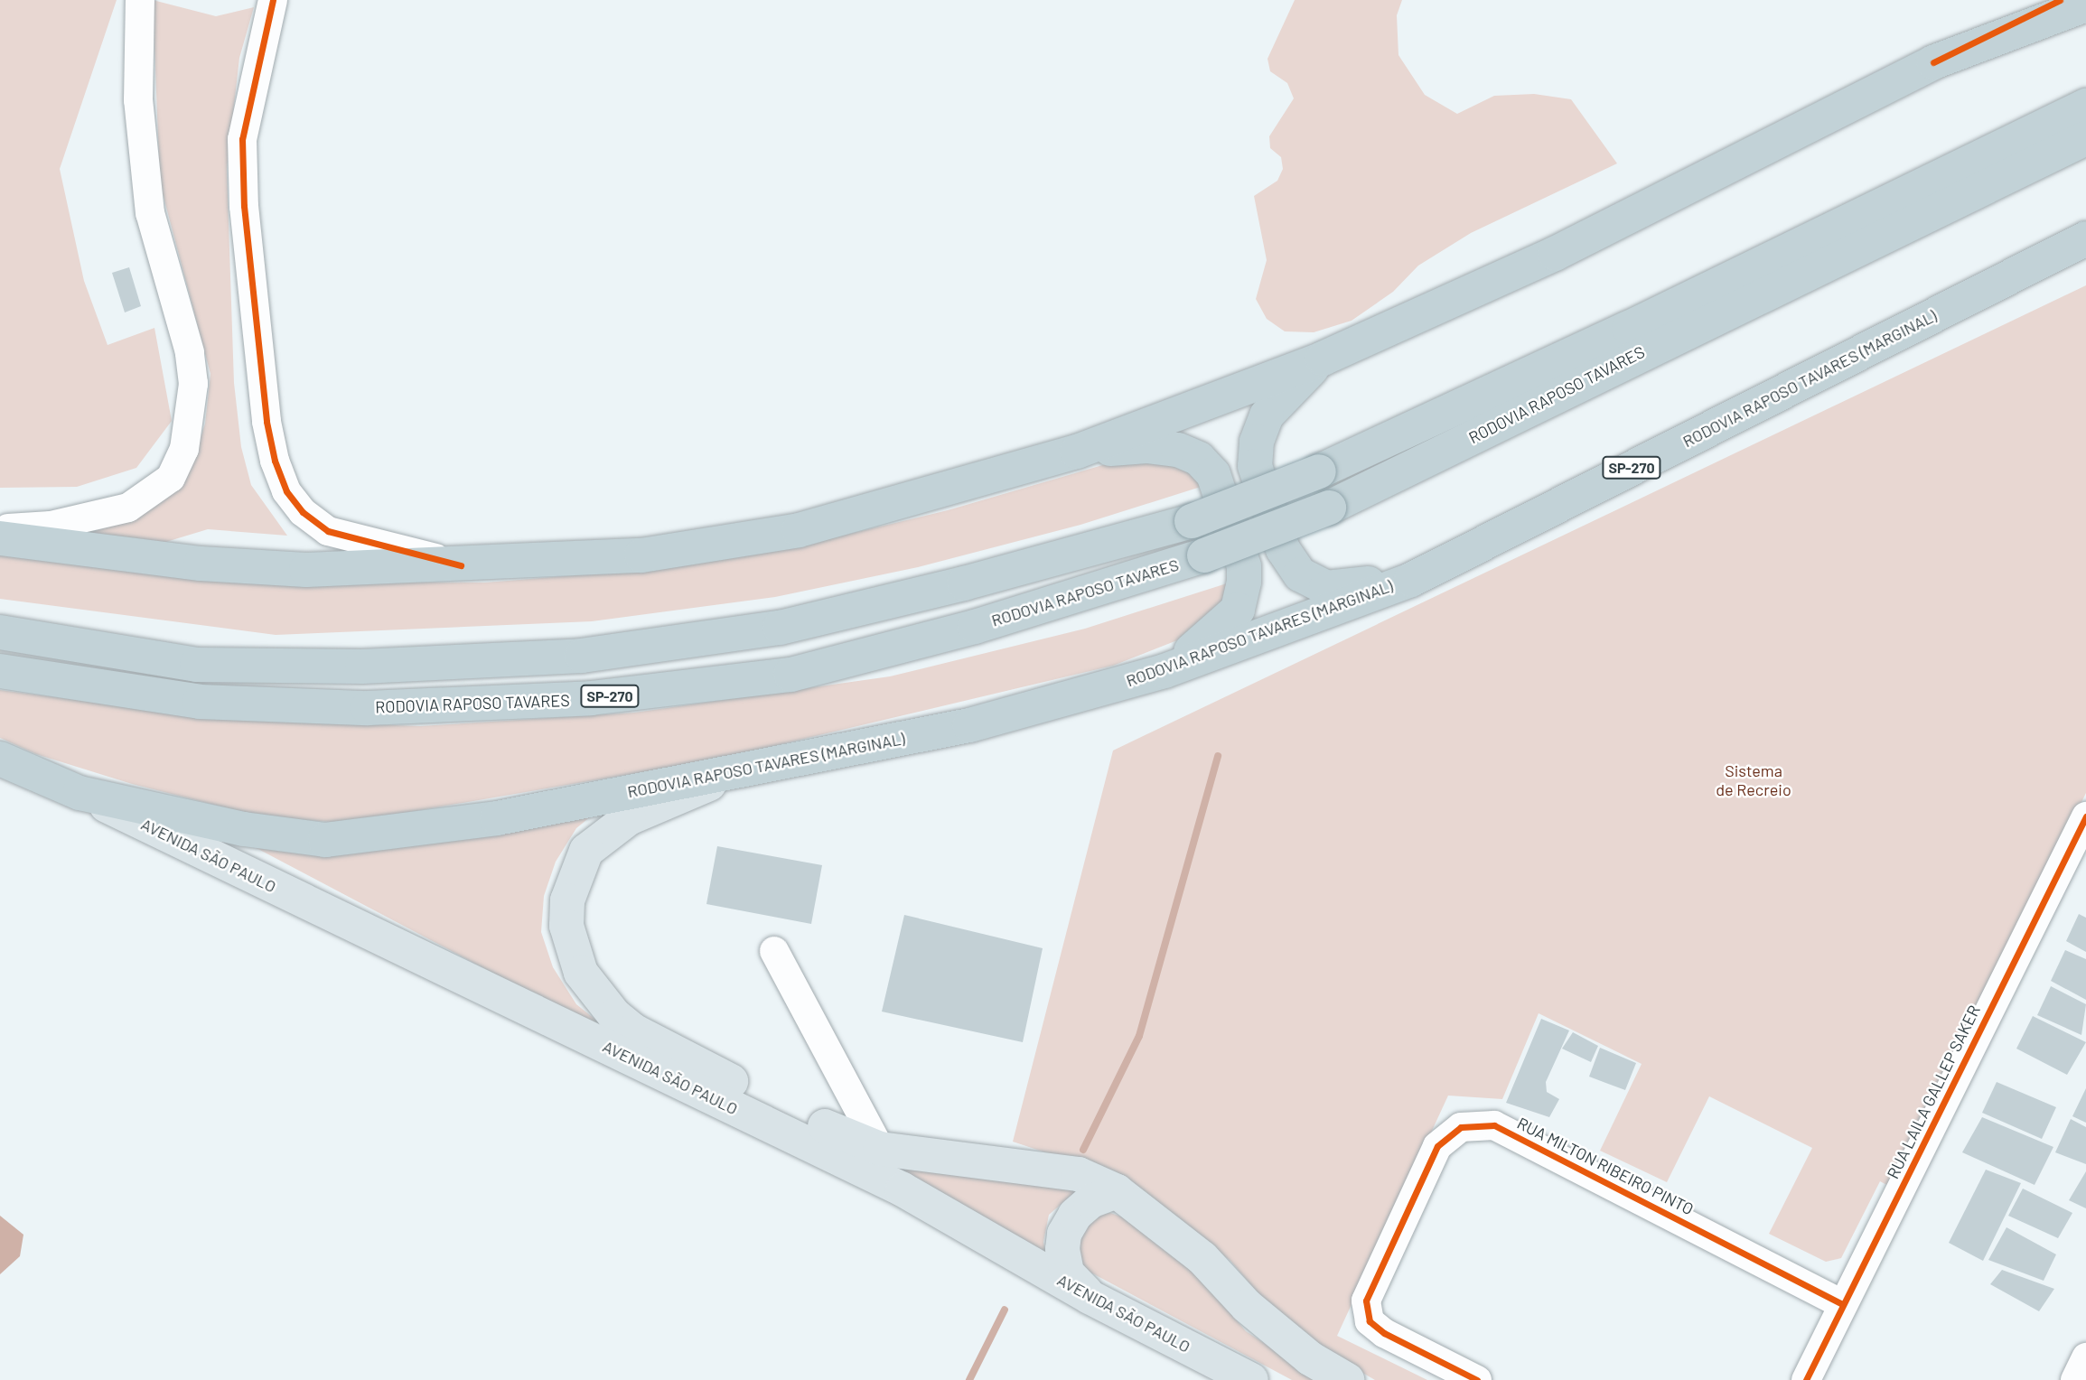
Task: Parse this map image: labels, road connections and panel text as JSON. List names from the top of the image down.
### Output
{
  "streets": {
    "highway": ["RODOVIA RAPOSO TAVARES (MARGINAL)", "RODOVIA RAPOSO TAVARES", "SP-270"],
    "main road": ["AVENIDA SÃO PAULO"],
    "street": ["RUA LAILA GALLEP SAKER", "RUA MILTON RIBEIRO PINTO"]
  },
  "crossings": [
    ["RODOVIA RAPOSO TAVARES (MARGINAL)", "AVENIDA SÃO PAULO"],
    ["RUA LAILA GALLEP SAKER", "RUA MILTON RIBEIRO PINTO"]
  ],
  "parks": ["Sistema de Recreio"]
}
